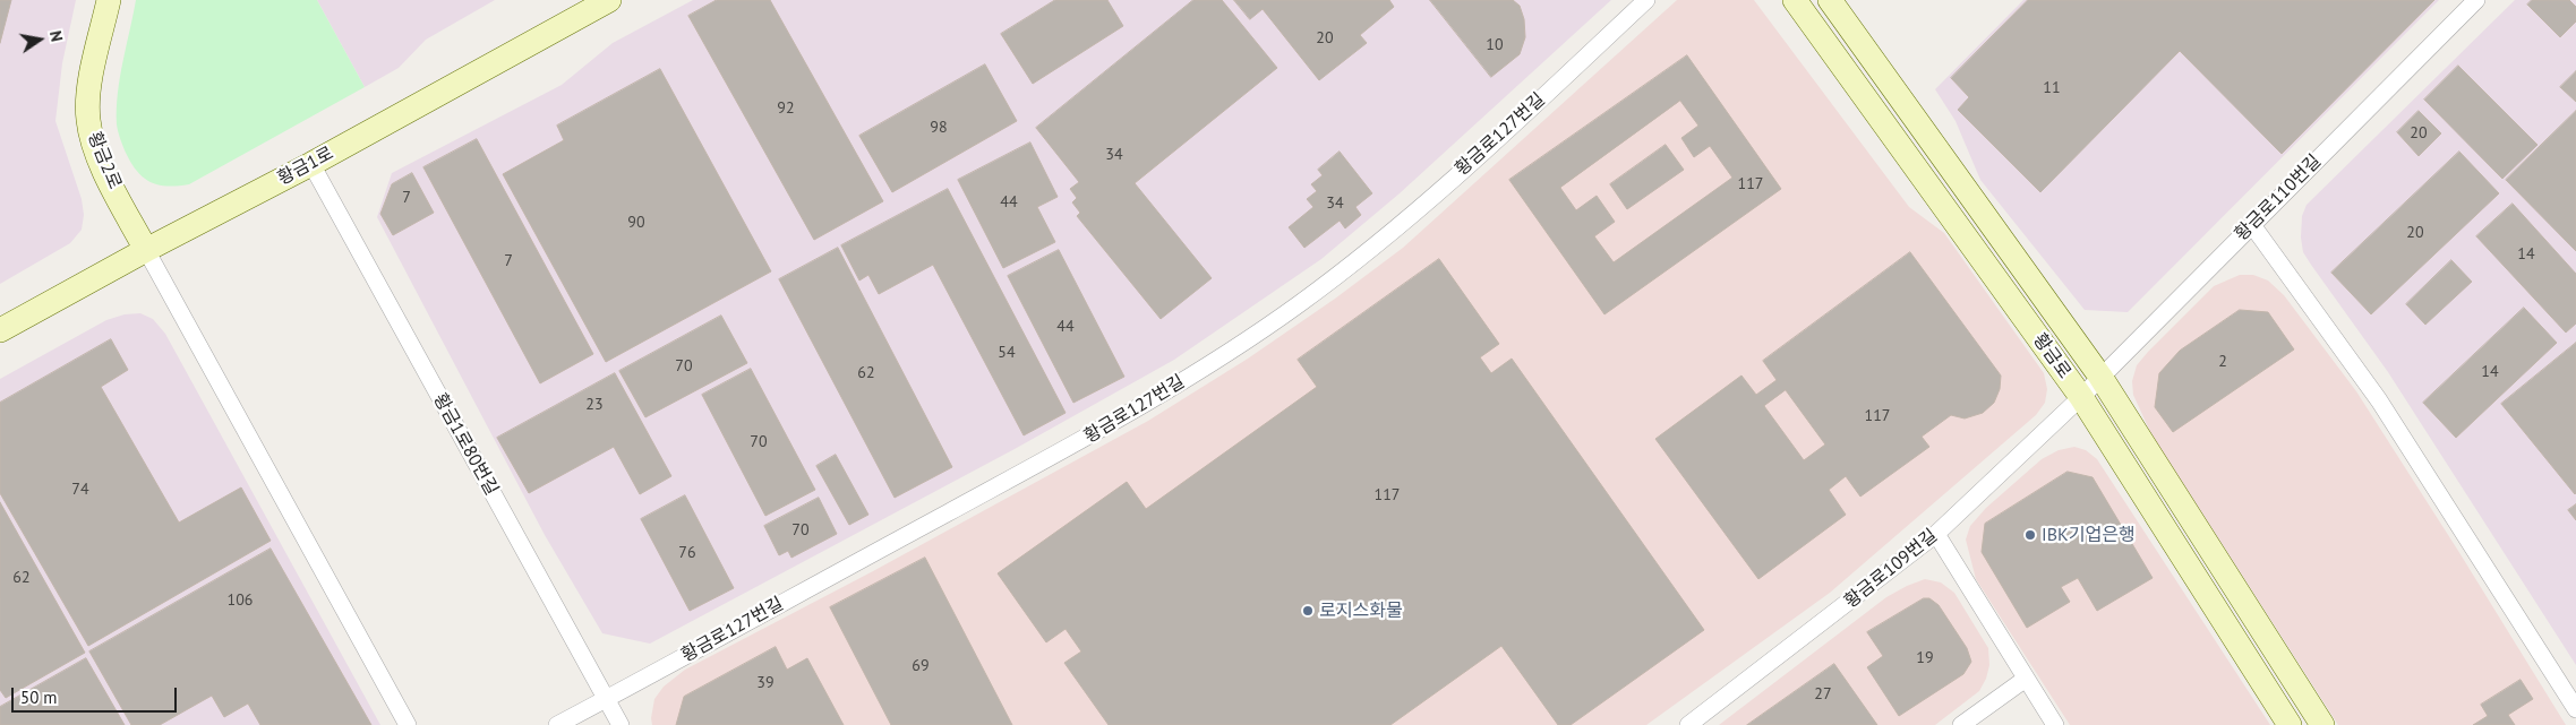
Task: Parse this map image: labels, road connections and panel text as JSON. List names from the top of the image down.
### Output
{
  "streets": {
    "street": [
      "황금로127번길",
      "황금2로",
      "황금1로",
      "황금로110번길",
      "황금로",
      "황금1로80번길",
      "황금로109번길"
    ]
  },
  "crossings": [
    ["황금로127번길", "황금1로80번길"],
    ["황금2로", "황금1로"],
    ["황금1로", "황금1로80번길"],
    ["황금로110번길", "황금로"],
    ["황금로110번길", "황금로109번길"],
    ["황금로", "황금로109번길"]
  ],
  "places": ["IBK기업은행", "로지스화물"],
  "house_numbers": [
    "20",
    "10",
    "11",
    "92",
    "98",
    "20",
    "34",
    "117",
    "7",
    "44",
    "34",
    "90",
    "20",
    "14",
    "7",
    "44",
    "54",
    "2",
    "70",
    "14",
    "62",
    "23",
    "117",
    "70",
    "74",
    "117",
    "70",
    "76",
    "62",
    "106",
    "19",
    "69",
    "39",
    "27"
  ],
  "scale_bar": "50 m",
  "north": "right"
}
